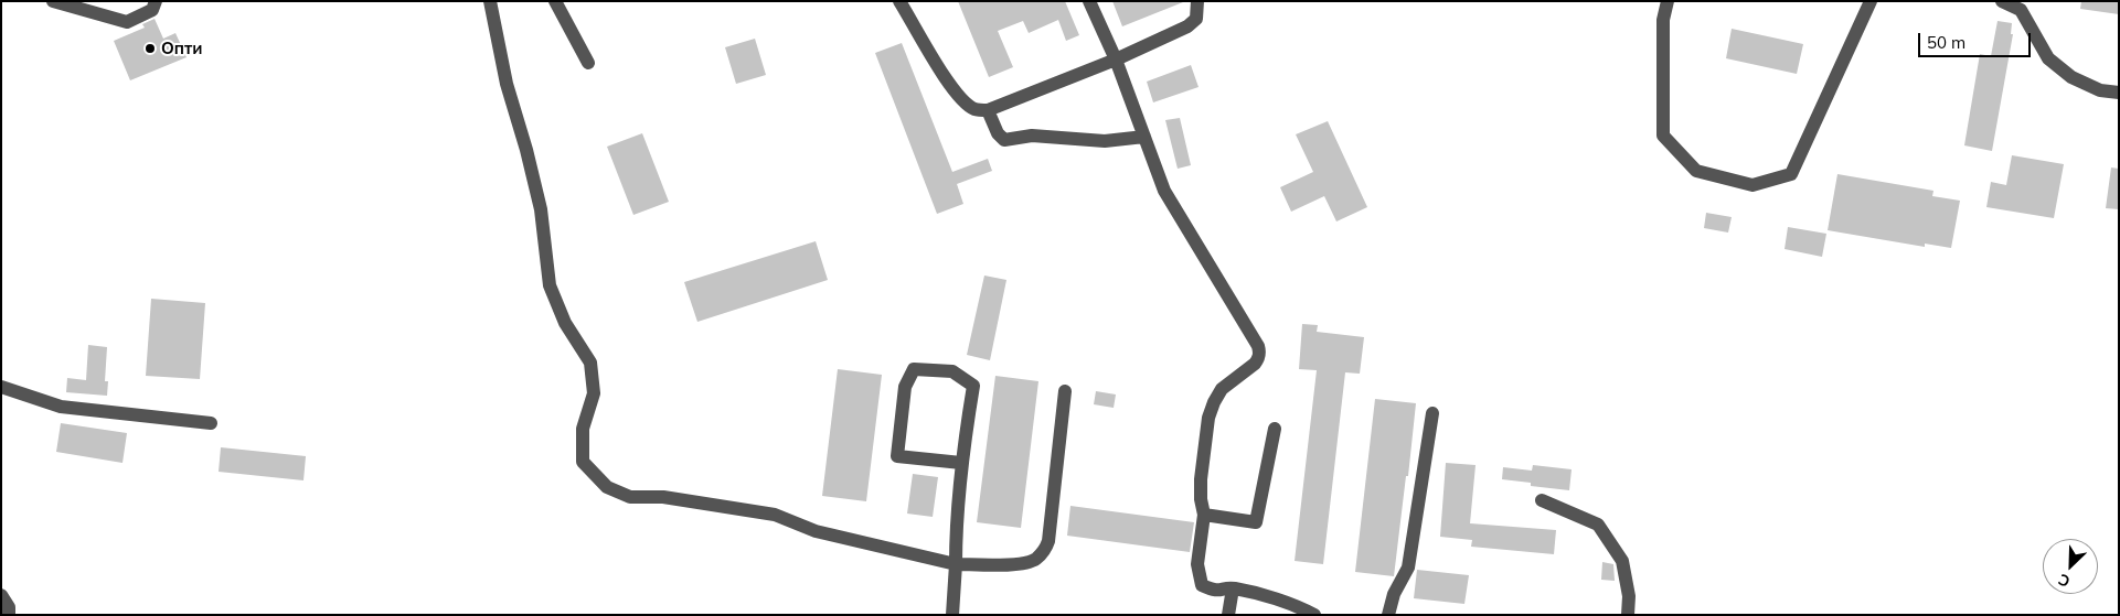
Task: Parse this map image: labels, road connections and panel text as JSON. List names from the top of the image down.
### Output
{
  "places": ["Опти"],
  "scale_bar": "50 m",
  "north": "bottom left"
}
